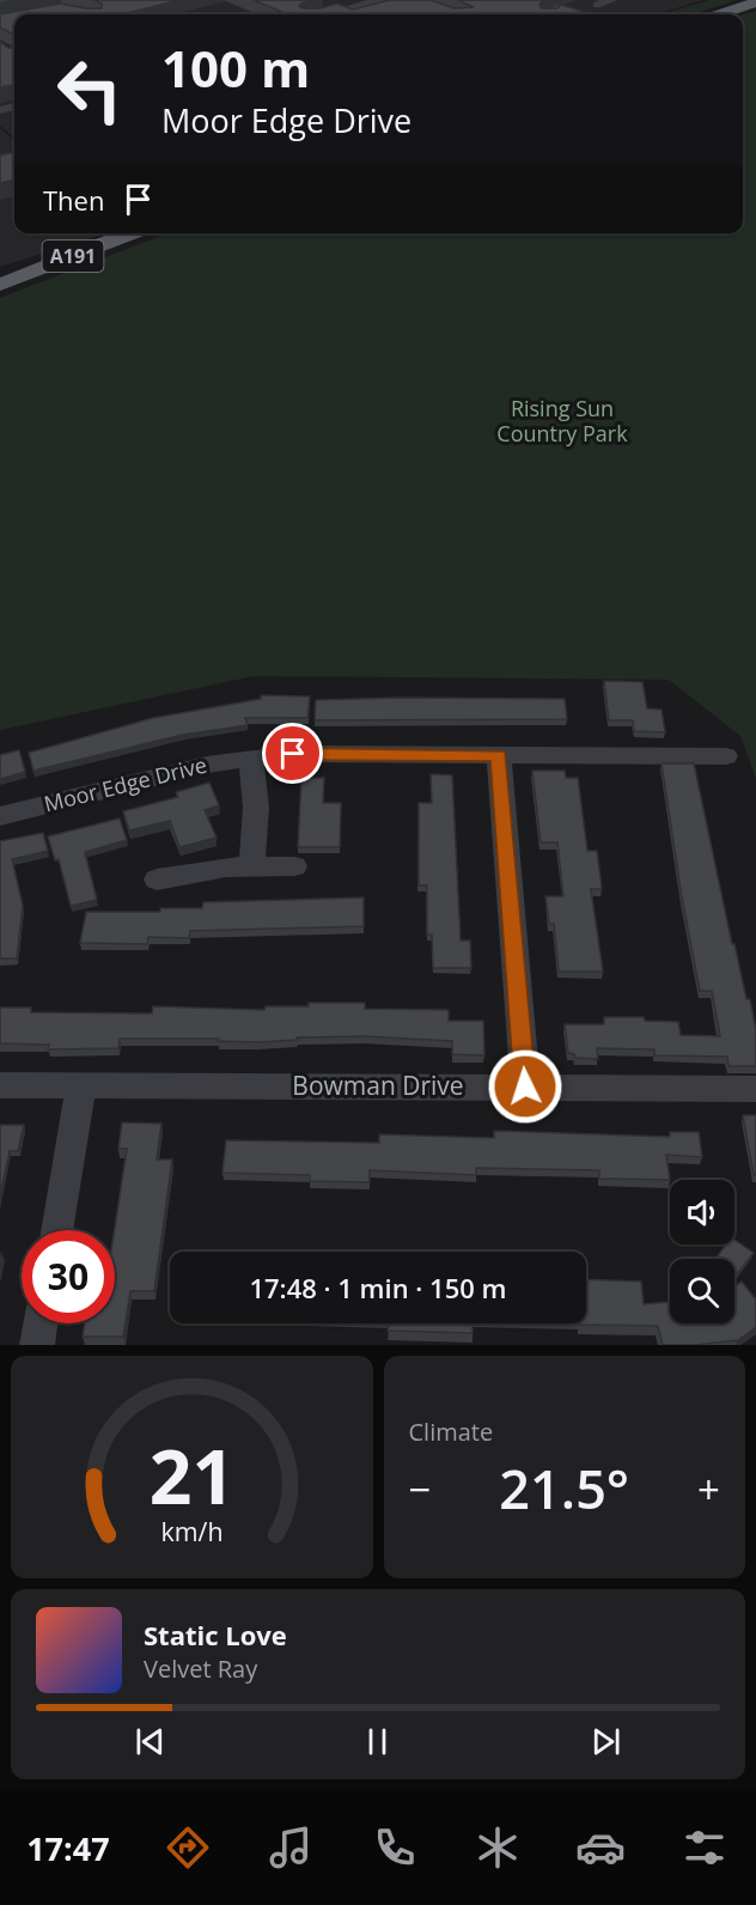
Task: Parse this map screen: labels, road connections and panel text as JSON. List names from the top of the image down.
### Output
{
  "streets": {
    "main road": ["A191"],
    "street": ["Moor Edge Drive", "Bowman Drive"]
  },
  "parks": ["Rising Sun Country Park"],
  "page": {
    "turn": ["100 m", "Moor Edge Drive"],
    "then": "Then",
    "limit": "30",
    "trip": "17:48 · 1 min · 150 m",
    "tile": "Climate",
    "heat": ["−", "21.5°", "+"],
    "song": ["Static Love", "Velvet Ray"],
    "tabs": "17:47",
    "gauge": ["21", "km/h"]
  }
}
